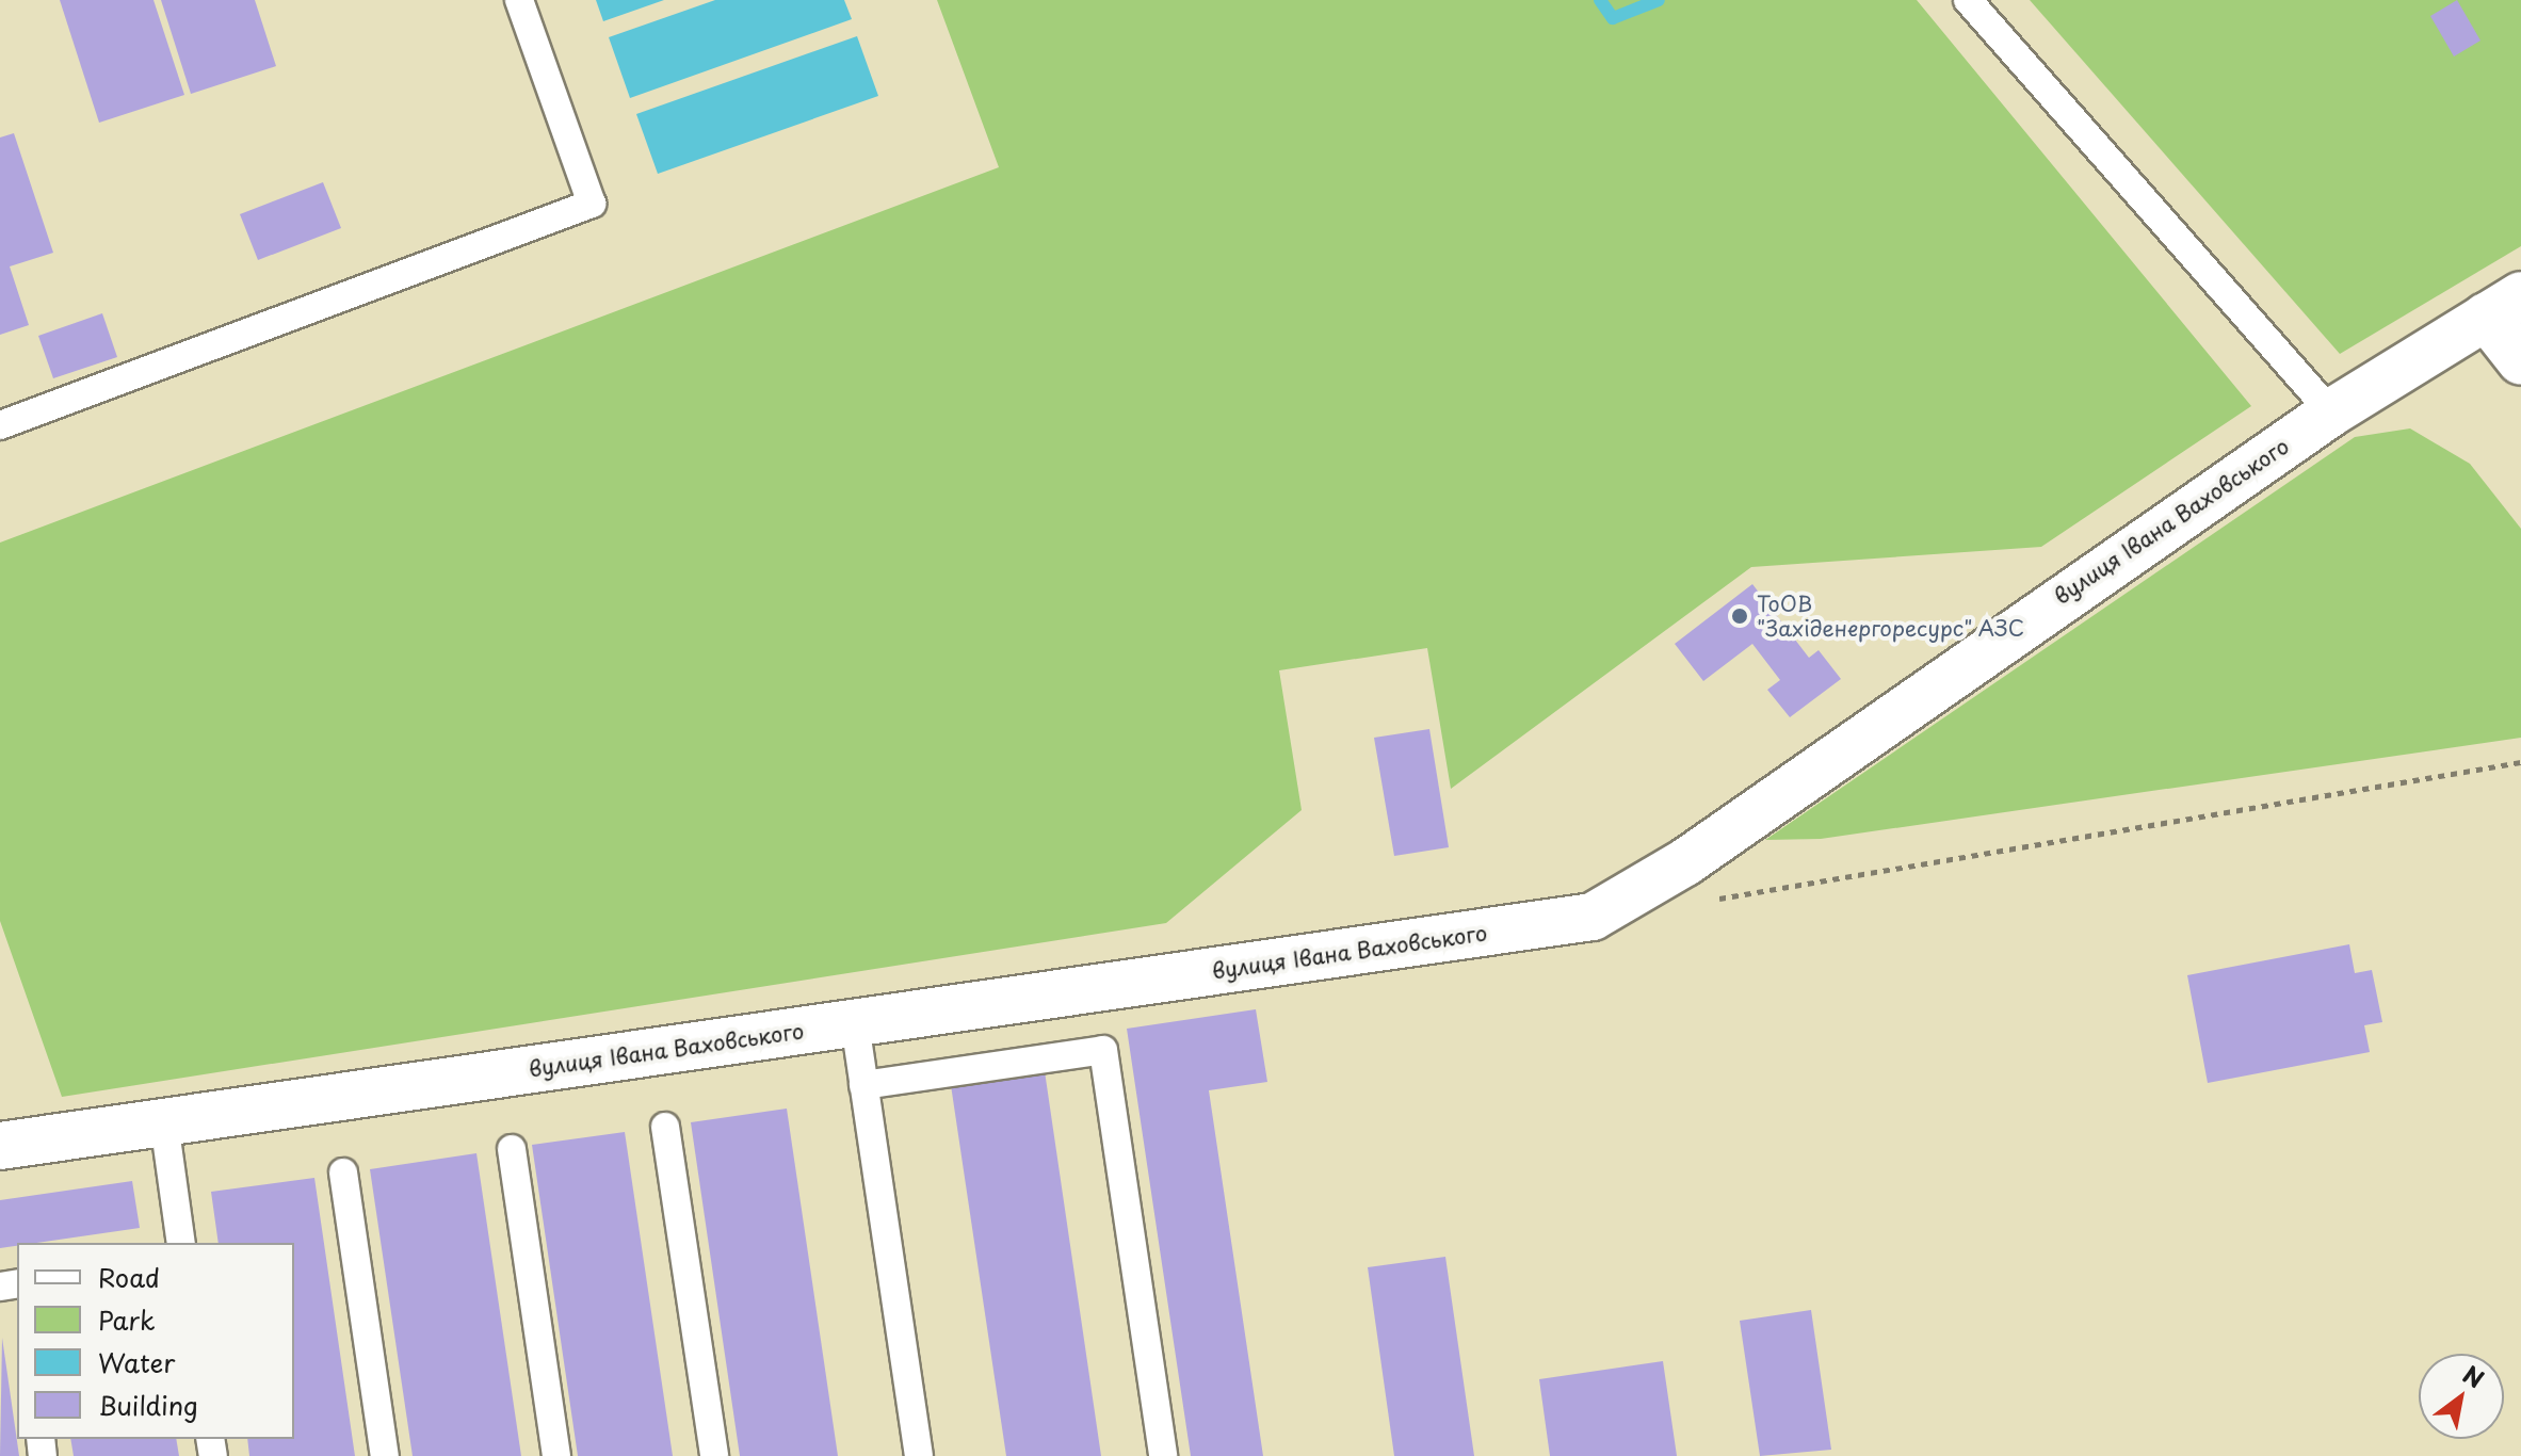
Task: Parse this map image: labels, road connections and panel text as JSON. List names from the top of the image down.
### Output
{
  "streets": {
    "street": ["вулиця Івана Ваховського"]
  },
  "places": ["ТоОВ \"Західенергоресурс\" АЗС"],
  "legend": [
    "Road",
    "Park",
    "Water",
    "Building"
  ],
  "north": "top right"
}
